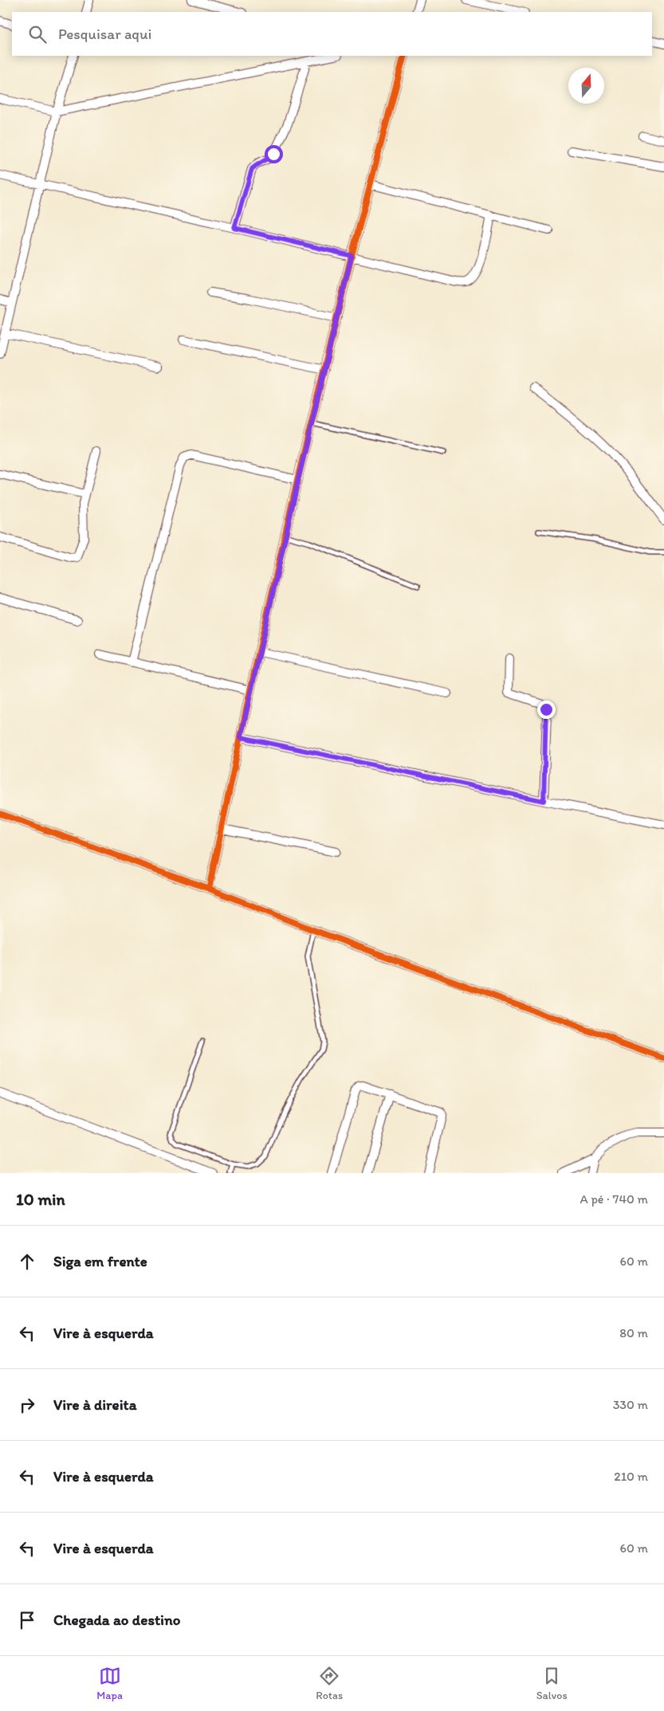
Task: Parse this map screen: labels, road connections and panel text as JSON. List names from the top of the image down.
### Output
{
  "north": "top",
  "page": {
    "search": "Pesquisar aqui",
    "heading": ["10 min", "A pé · 740 m"],
    "list": [
      ["Siga em frente", "60 m"],
      ["Vire à esquerda", "80 m"],
      ["Vire à direita", "330 m"],
      ["Vire à esquerda", "210 m"],
      ["Vire à esquerda", "60 m"],
      "Chegada ao destino"
    ],
    "nav": ["Mapa", "Rotas", "Salvos"]
  }
}
